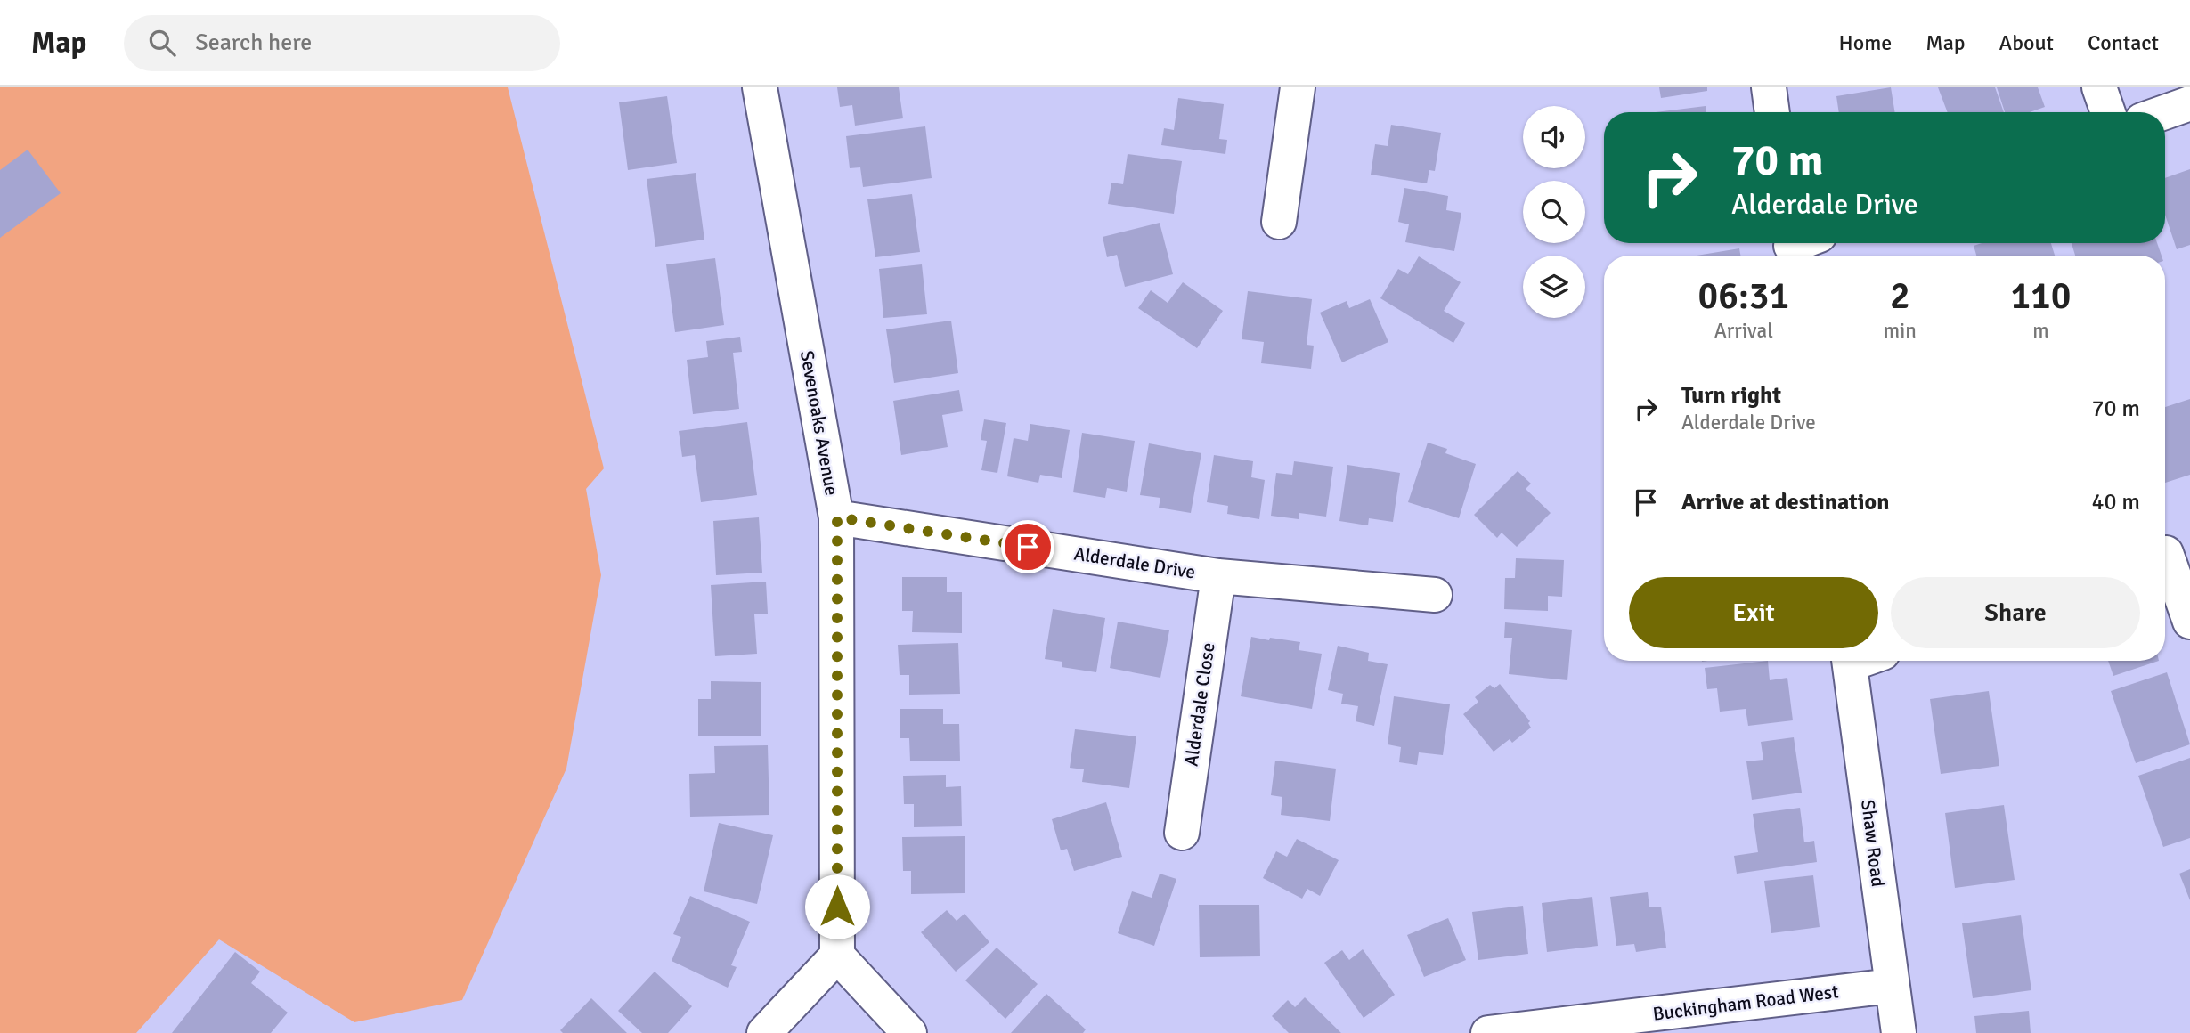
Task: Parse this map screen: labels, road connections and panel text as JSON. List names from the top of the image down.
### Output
{
  "streets": {
    "street": [
      "Sevenoaks Avenue",
      "Alderdale Drive",
      "Alderdale Close",
      "Shaw Road",
      "Buckingham Road West"
    ]
  },
  "crossings": [
    ["Sevenoaks Avenue", "Alderdale Drive"],
    ["Alderdale Drive", "Alderdale Close"],
    ["Shaw Road", "Buckingham Road West"]
  ],
  "page": {
    "header": "Map",
    "search": "Search here",
    "nav": [
      "Home",
      "Map",
      "About",
      "Contact"
    ],
    "turn": ["70 m", "Alderdale Drive"],
    "eta": [
      "06:31",
      "Arrival",
      "2",
      "min",
      "110",
      "m"
    ],
    "list": [
      {
        "name": "Turn right",
        "note": "Alderdale Drive",
        "value": "70 m"
      },
      {
        "name": "Arrive at destination",
        "value": "40 m"
      }
    ],
    "buttons": ["Exit", "Share"]
  }
}
